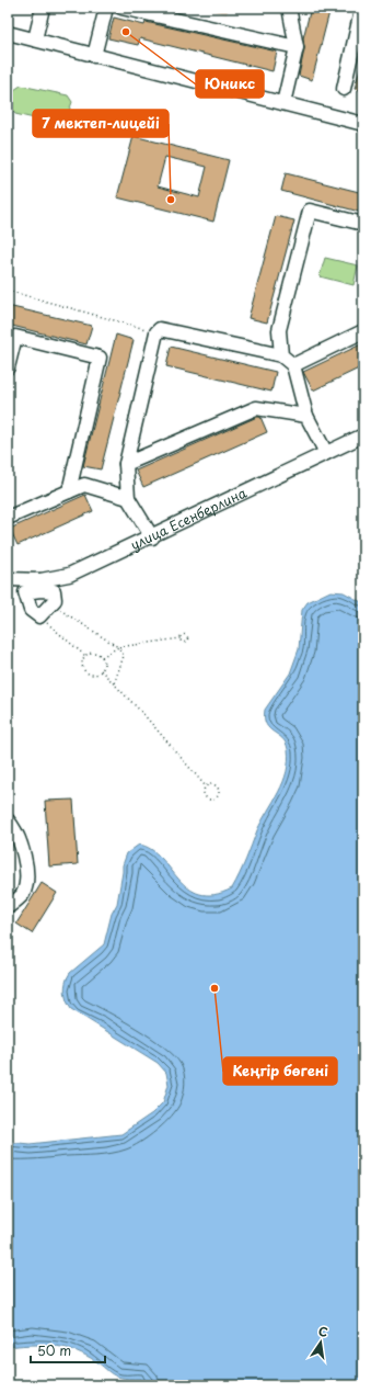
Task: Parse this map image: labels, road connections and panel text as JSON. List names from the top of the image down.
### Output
{
  "streets": {
    "street": ["улица Есенберлина"]
  },
  "places": ["Юникс", "7 мектеп-лицейі", "Кеңгір бөгені"],
  "scale_bar": "50 m",
  "north": "top"
}
